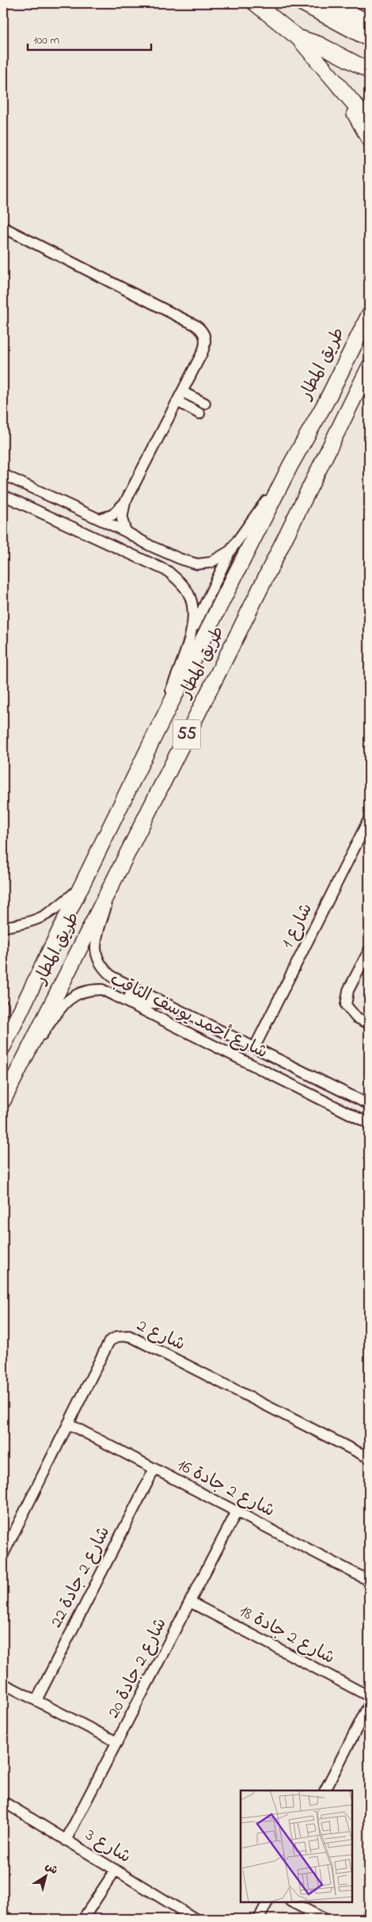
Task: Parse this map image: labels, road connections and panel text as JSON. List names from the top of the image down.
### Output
{
  "streets": {
    "highway": ["طريق المطار", "55"],
    "street": [
      "شارع 1",
      "شارع أحمد يوسف الثاقب",
      "شارع 2",
      "شارع 2 جادة 16",
      "شارع 2 جادة 22",
      "شارع 2 جادة 18",
      "شارع 2 جادة 20",
      "شارع 3"
    ]
  },
  "crossings": [
    ["طريق المطار", "شارع أحمد يوسف الثاقب"],
    ["شارع 1", "شارع أحمد يوسف الثاقب"],
    ["شارع 2", "شارع 2 جادة 16"],
    ["شارع 2 جادة 16", "شارع 2 جادة 22"],
    ["شارع 2 جادة 16", "شارع 2 جادة 20"],
    ["شارع 2 جادة 18", "شارع 2 جادة 20"],
    ["شارع 2 جادة 20", "شارع 3"]
  ],
  "scale_bar": "100 m",
  "north": "top right"
}
